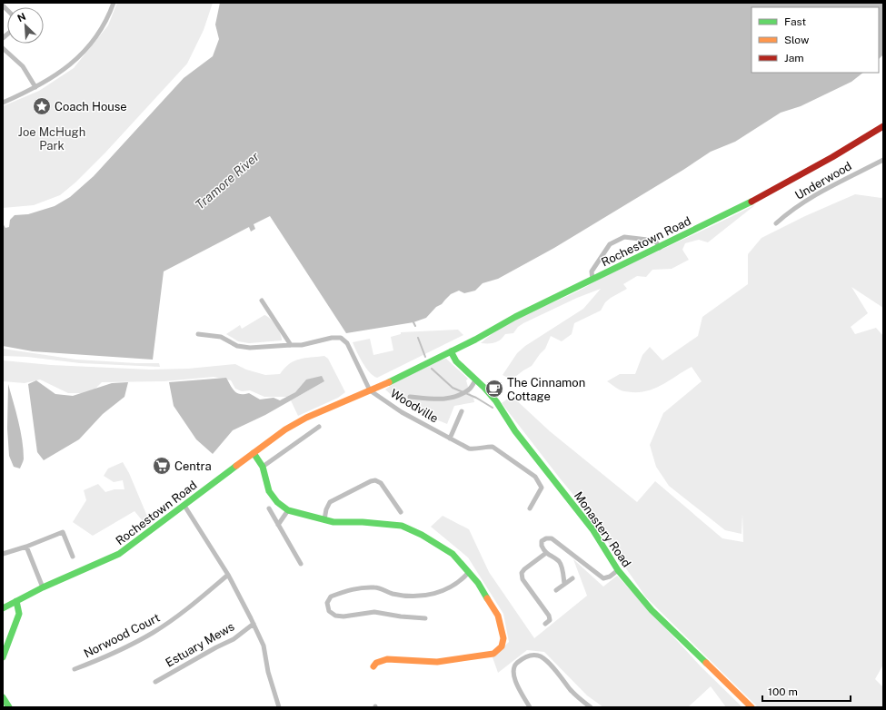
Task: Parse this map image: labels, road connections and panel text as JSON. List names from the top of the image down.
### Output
{
  "streets": {
    "street": [
      "Underwood",
      "Rochestown Road",
      "Woodville",
      "Monastery Road",
      "Norwood Court",
      "Estuary Mews"
    ]
  },
  "crossings": [
    ["Rochestown Road", "Woodville"],
    ["Rochestown Road", "Monastery Road"]
  ],
  "water": ["Tramore River"],
  "parks": ["Joe McHugh Park"],
  "places": {
    "place": ["Coach House"],
    "cafe": ["The Cinnamon Cottage"],
    "supermarket": ["Centra"]
  },
  "legend": ["Fast", "Slow", "Jam"],
  "scale_bar": "100 m",
  "north": "top left"
}
